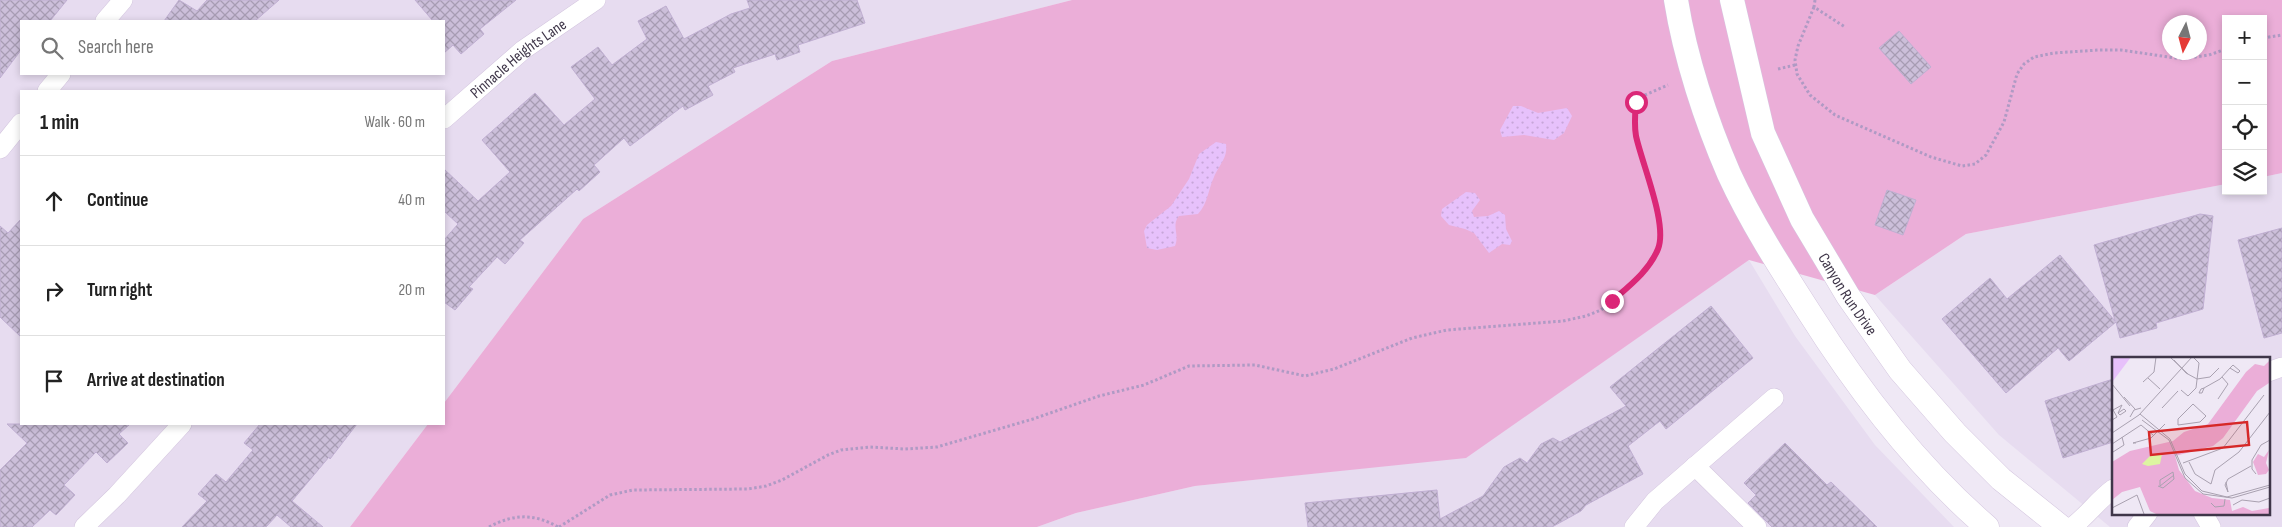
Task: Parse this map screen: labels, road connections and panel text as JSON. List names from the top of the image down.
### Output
{
  "streets": {
    "street": ["Pinnacle Heights Lane", "Canyon Run Drive"]
  },
  "north": "bottom",
  "page": {
    "map_buttons": ["+", "−"],
    "search": "Search here",
    "heading": ["1 min", "Walk · 60 m"],
    "list": [
      ["Continue", "40 m"],
      ["Turn right", "20 m"],
      "Arrive at destination"
    ]
  }
}
